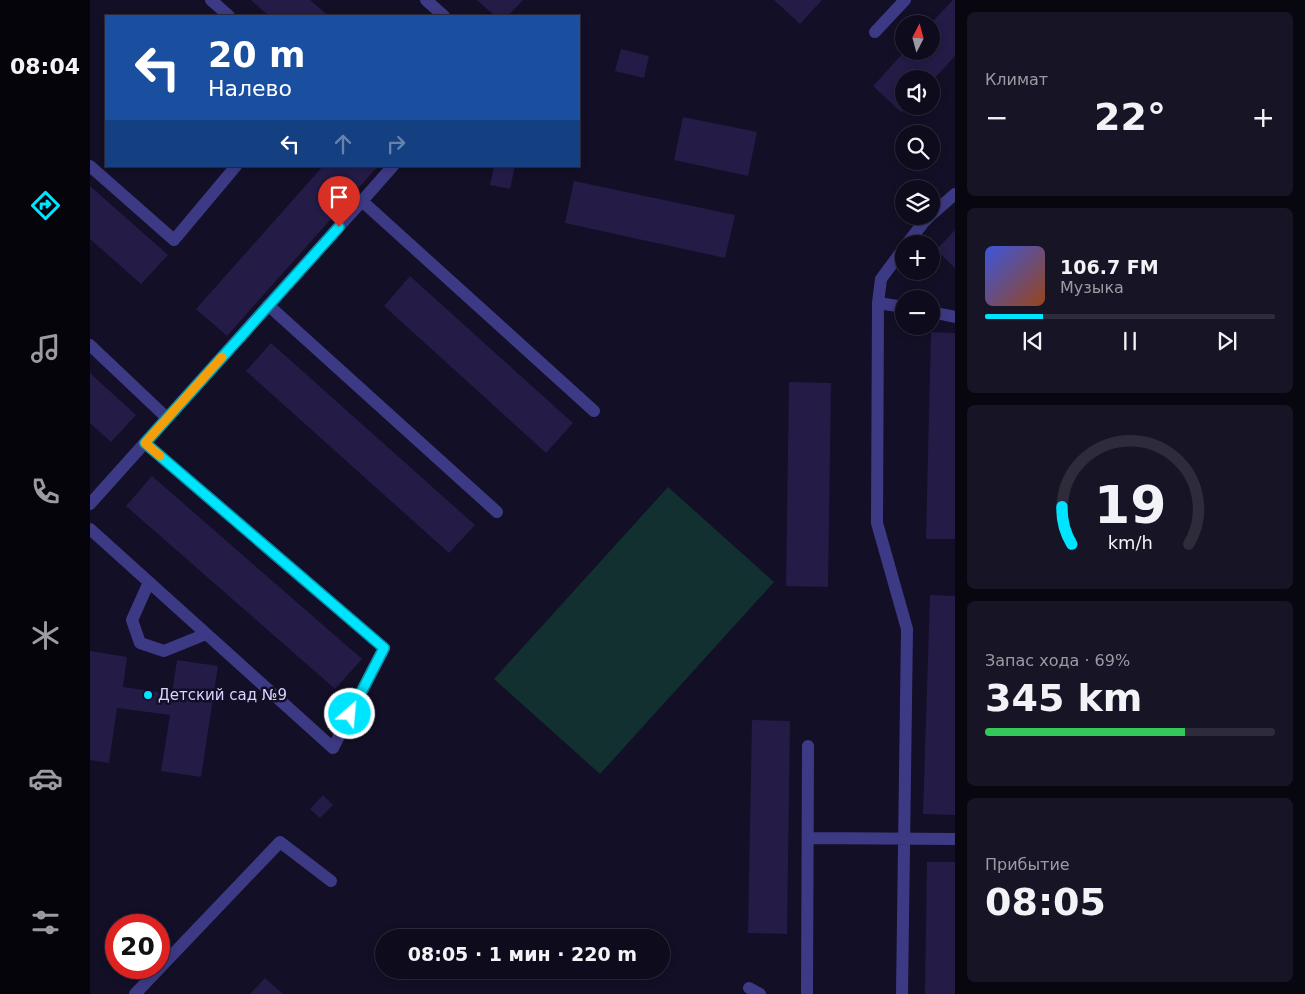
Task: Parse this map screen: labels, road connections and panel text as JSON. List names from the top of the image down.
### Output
{
  "places": ["Детский сад №9"],
  "north": "top",
  "page": {
    "tabs": "08:04",
    "tile": [
      "Климат",
      ["Запас хода · 69%", "345 km"],
      ["Прибытие", "08:05"]
    ],
    "map_buttons": ["+", "−"],
    "turn": ["20 m", "Налево"],
    "heat": ["−", "22°", "+"],
    "song": ["106.7 FM", "Музыка"],
    "limit": "20",
    "trip": "08:05 · 1 мин · 220 m",
    "gauge": ["19", "km/h"]
  }
}
